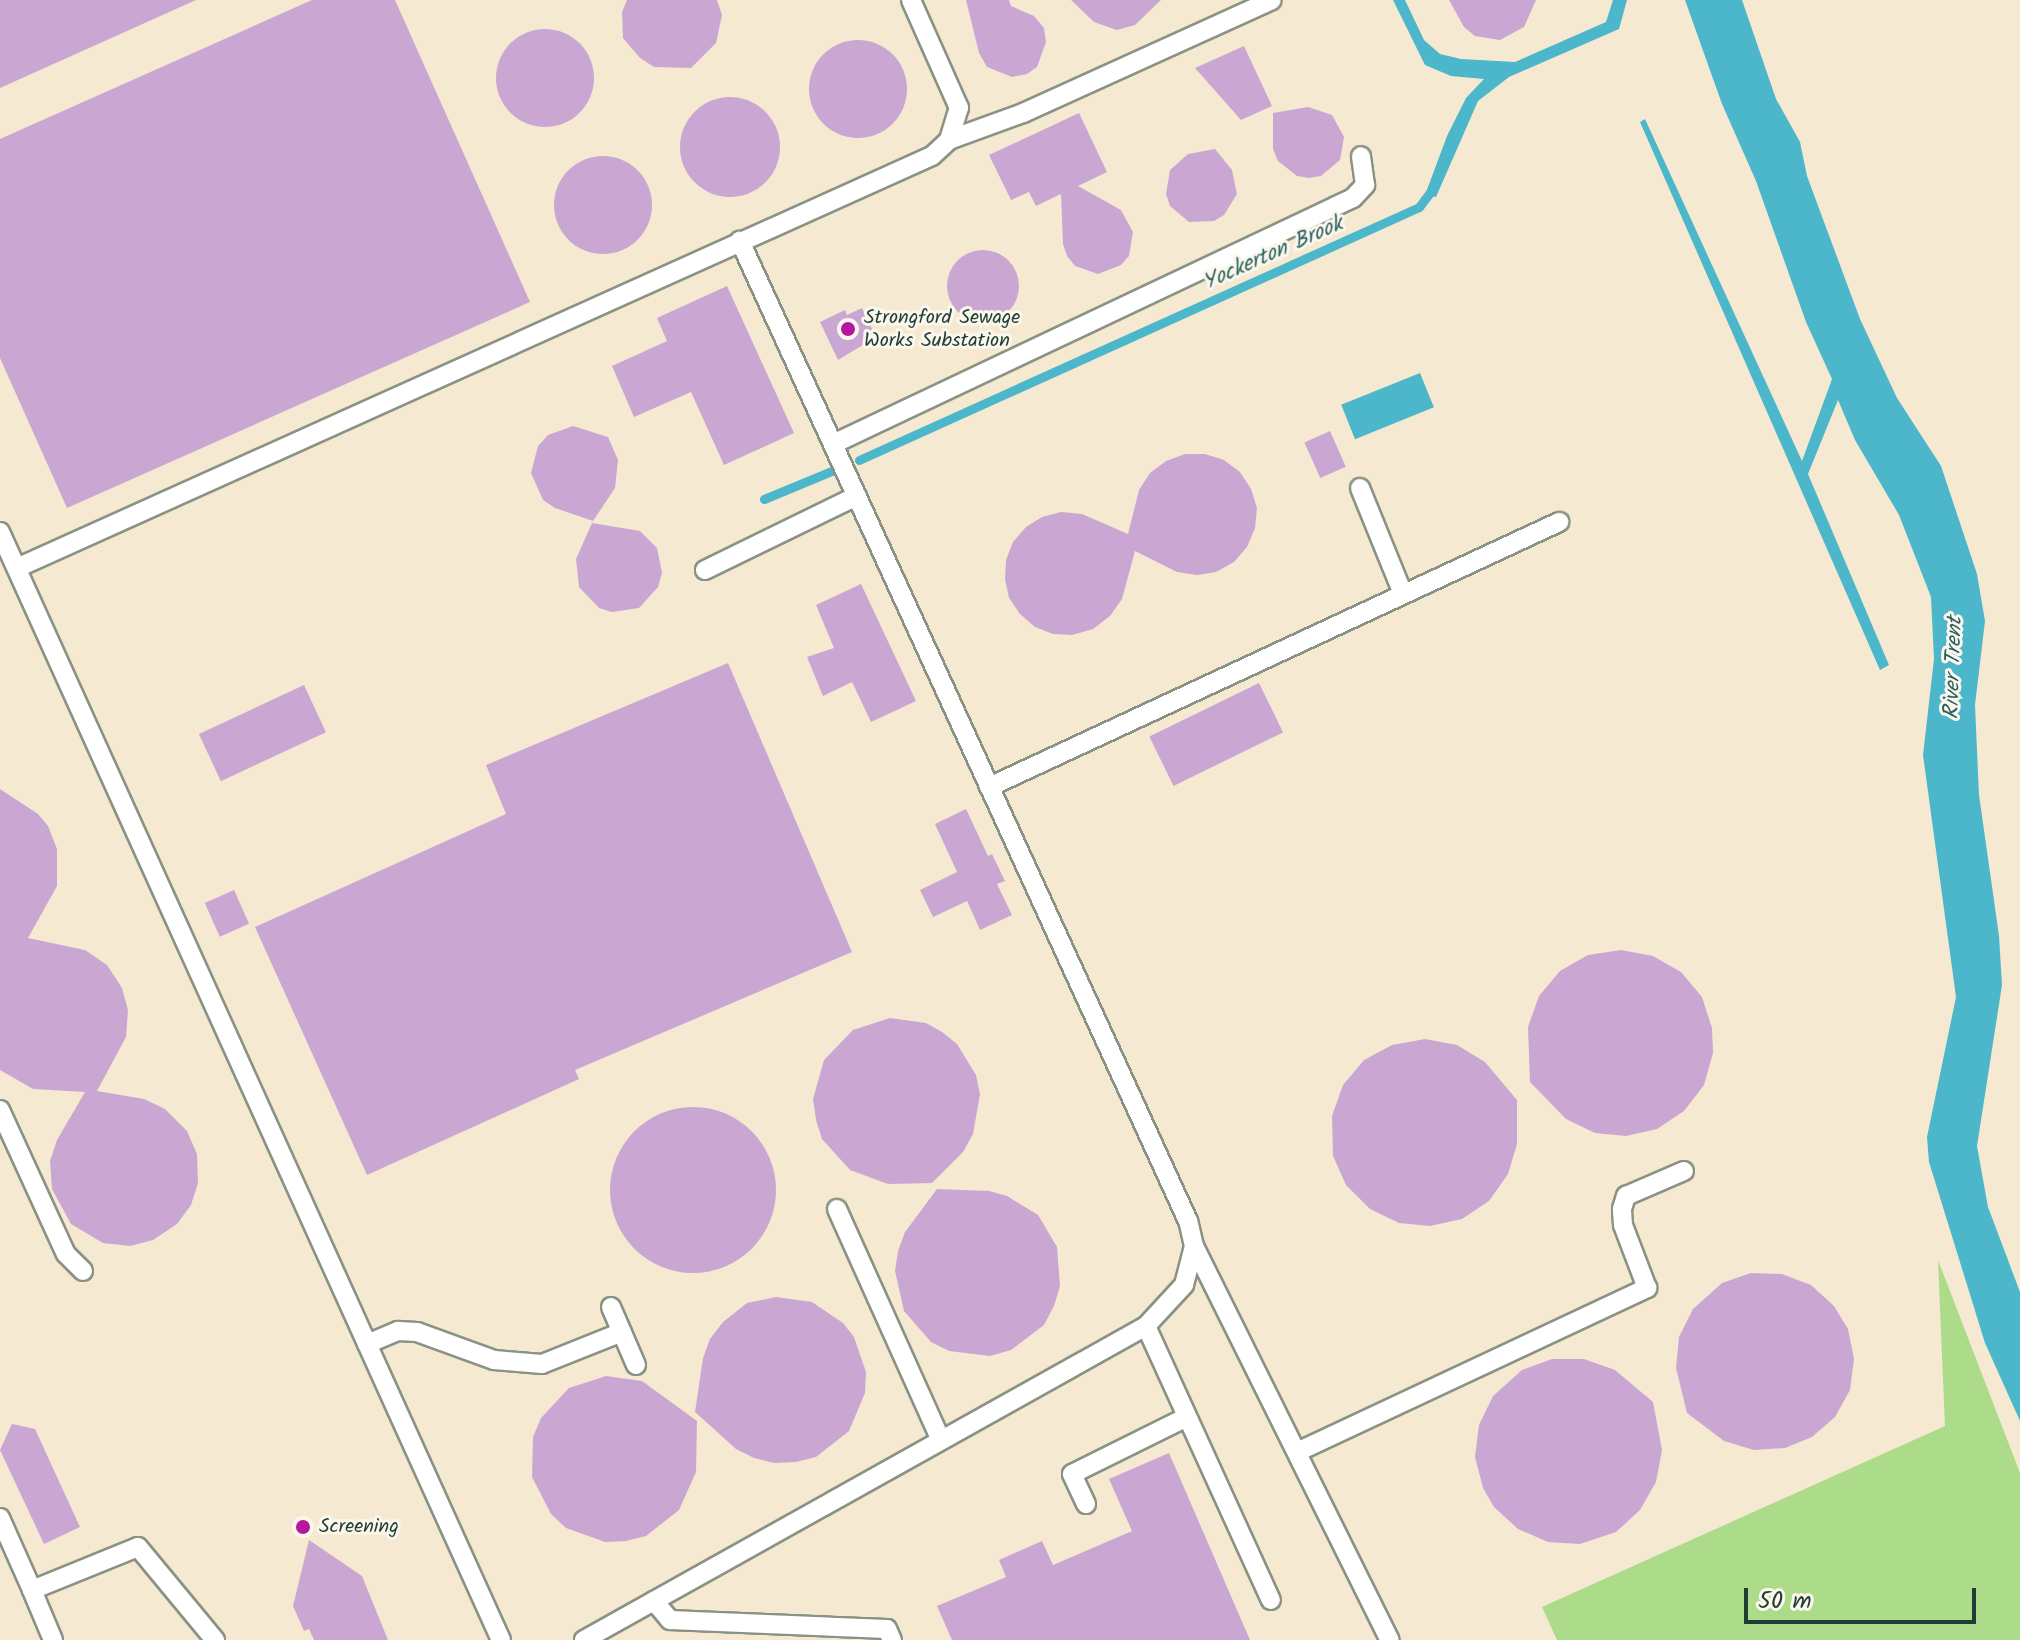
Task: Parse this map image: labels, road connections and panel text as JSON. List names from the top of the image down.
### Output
{
  "water": ["Yockerton Brook", "River Trent"],
  "places": ["Strongford Sewage Works Substation", "Screening"],
  "scale_bar": "50 m"
}
